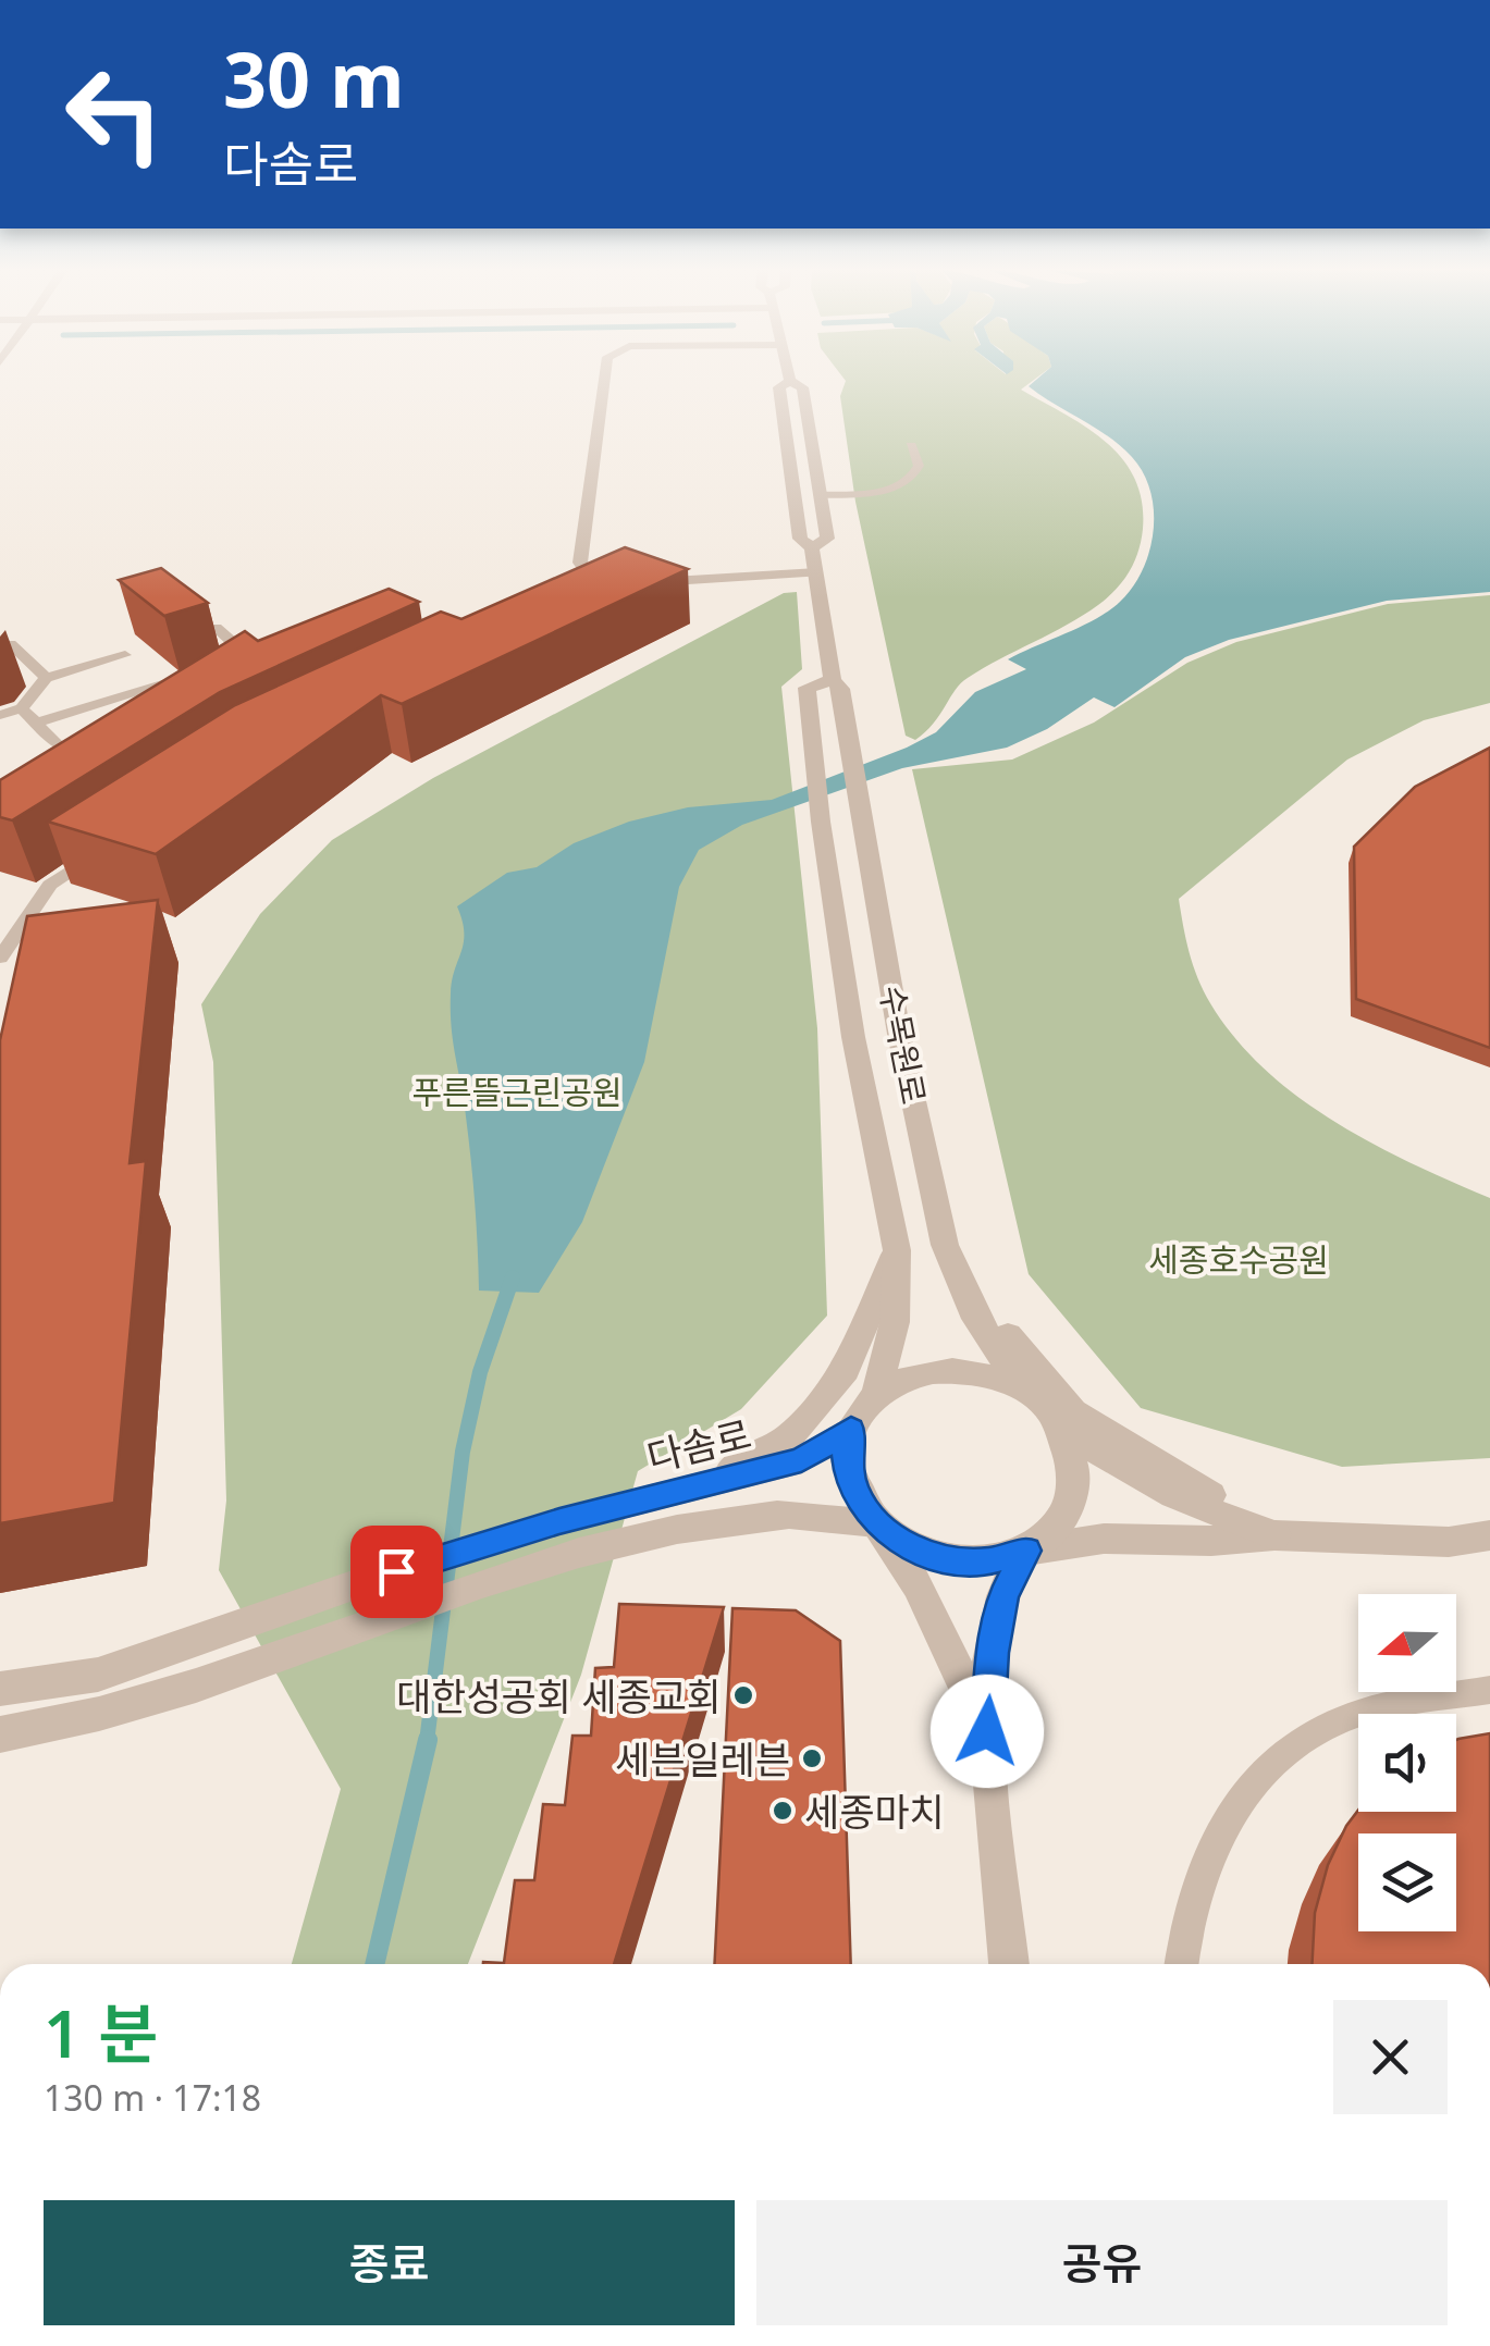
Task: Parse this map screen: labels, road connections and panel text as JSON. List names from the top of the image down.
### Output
{
  "streets": {
    "street": ["수목원로", "다솜로"]
  },
  "crossings": [
    ["수목원로", "다솜로"]
  ],
  "parks": ["푸른뜰근린공원", "세종호수공원"],
  "places": ["대한성공회 세종교회", "세븐일레븐", "세종마치"],
  "north": "left",
  "page": {
    "turn": ["30 m", "다솜로"],
    "heading": ["1 분", "130 m · 17:18"],
    "buttons": ["종료", "공유"]
  }
}
